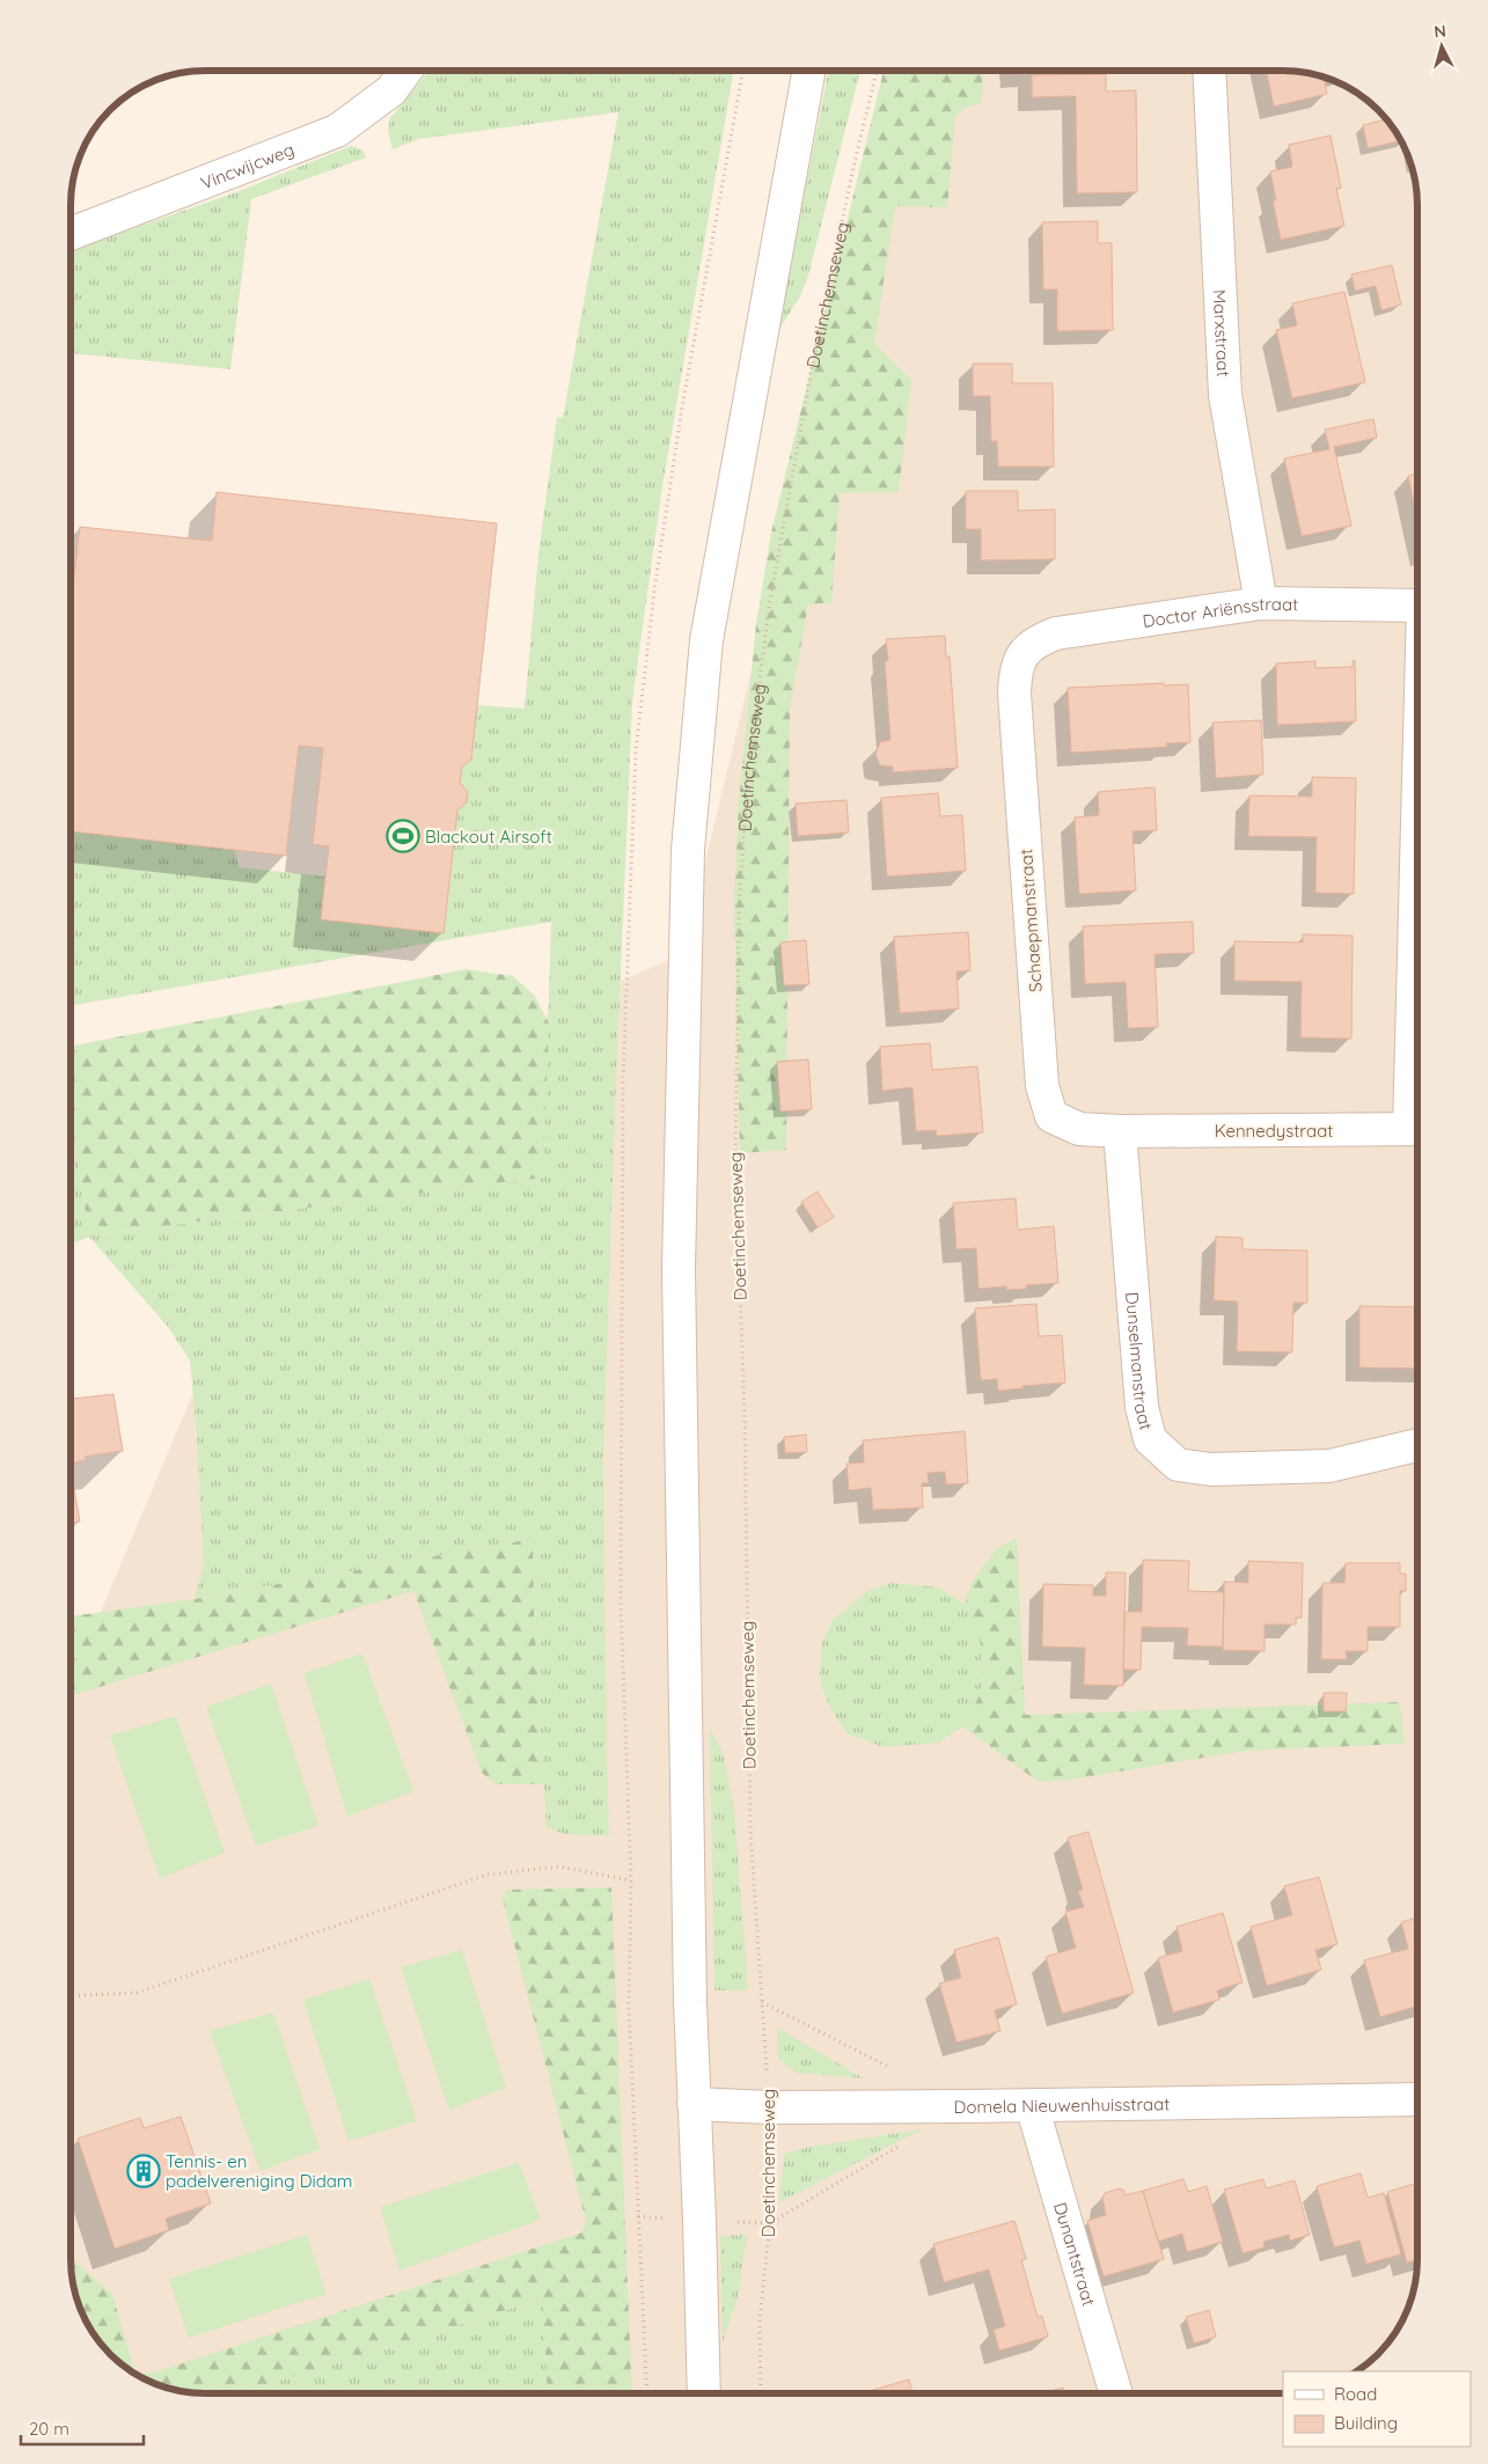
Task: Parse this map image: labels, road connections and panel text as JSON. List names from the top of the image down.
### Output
{
  "streets": {
    "street": [
      "Vincwijcweg",
      "Marxstraat",
      "Doctor Ariënsstraat",
      "Schaepmanstraat",
      "Kennedystraat",
      "Dunselmanstraat",
      "Domela Nieuwenhuisstraat",
      "Dunantstraat"
    ],
    "path": ["Doetinchemseweg"]
  },
  "crossings": [
    ["Doetinchemseweg", "Domela Nieuwenhuisstraat"],
    ["Marxstraat", "Doctor Ariënsstraat"],
    ["Doctor Ariënsstraat", "Schaepmanstraat"],
    ["Schaepmanstraat", "Kennedystraat"],
    ["Schaepmanstraat", "Dunselmanstraat"],
    ["Kennedystraat", "Dunselmanstraat"],
    ["Domela Nieuwenhuisstraat", "Dunantstraat"]
  ],
  "places": {
    "sports": ["Blackout Airsoft"],
    "building": ["Tennis- en padelvereniging Didam"]
  },
  "legend": ["Road", "Building"],
  "scale_bar": "20 m",
  "north": "top"
}
